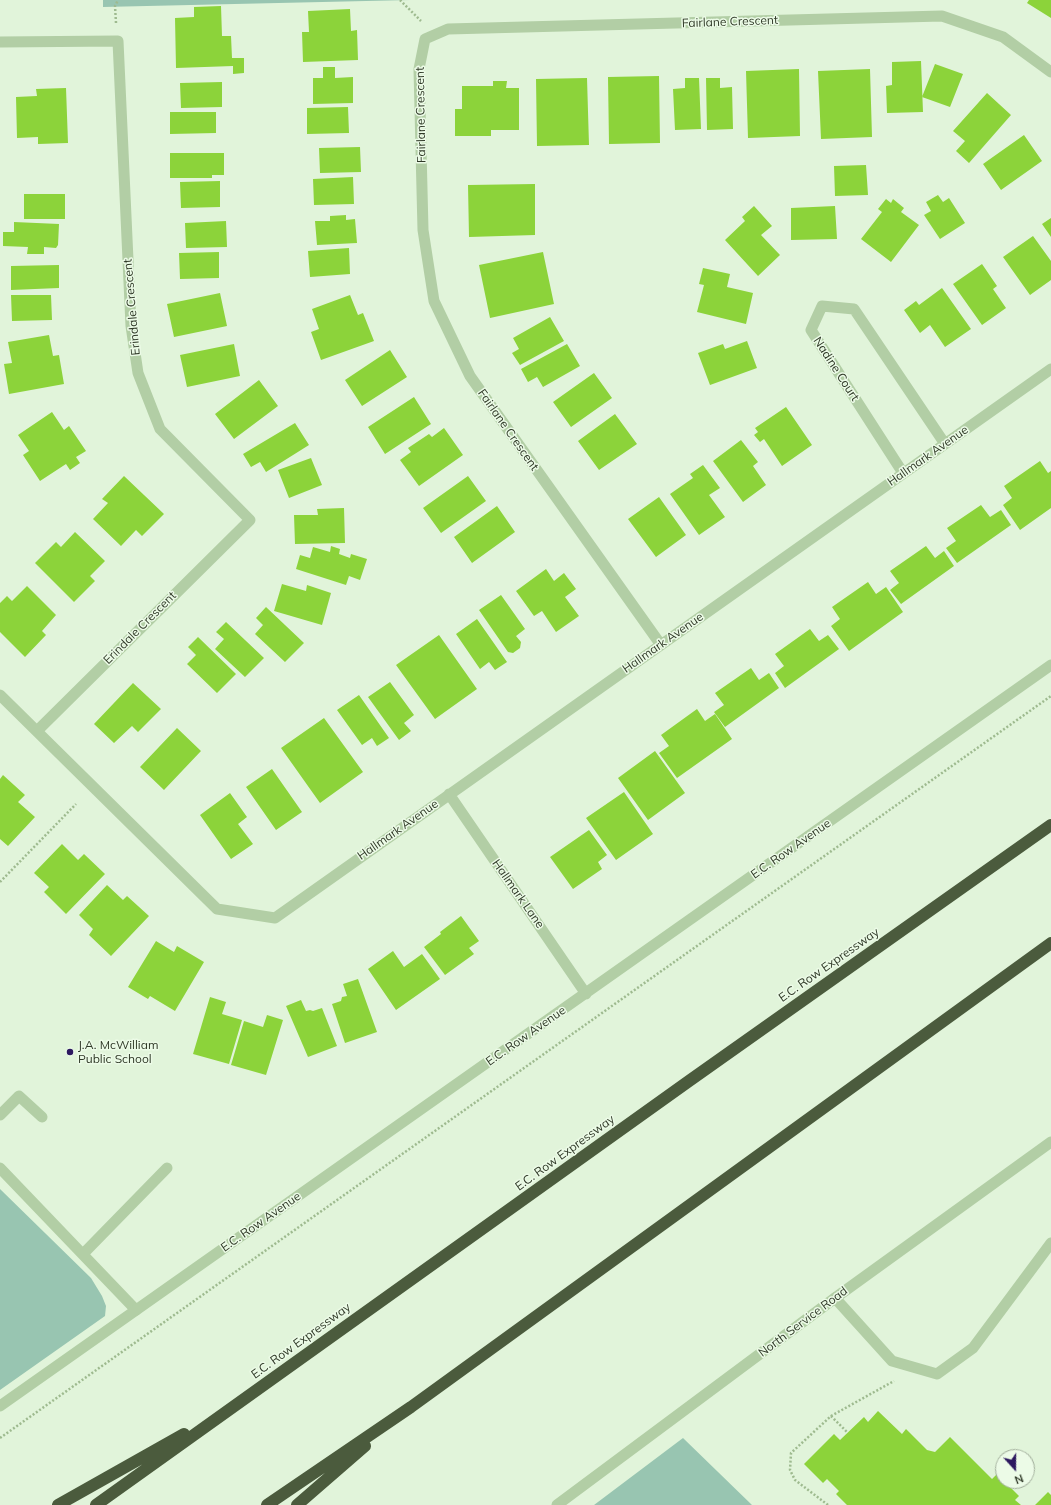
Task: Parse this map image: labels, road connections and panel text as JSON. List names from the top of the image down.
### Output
{
  "streets": {
    "highway": ["E.C. Row Expressway"],
    "street": [
      "Fairlane Crescent",
      "Erindale Crescent",
      "Nadine Court",
      "Hallmark Avenue",
      "E.C. Row Avenue",
      "Hallmark Lane",
      "North Service Road"
    ]
  },
  "crossings": [
    ["Fairlane Crescent", "Hallmark Avenue"],
    ["Erindale Crescent", "Hallmark Avenue"],
    ["Nadine Court", "Hallmark Avenue"],
    ["Hallmark Avenue", "Hallmark Lane"],
    ["E.C. Row Avenue", "Hallmark Lane"]
  ],
  "places": ["J.A. McWilliam Public School"],
  "north": "bottom"
}
